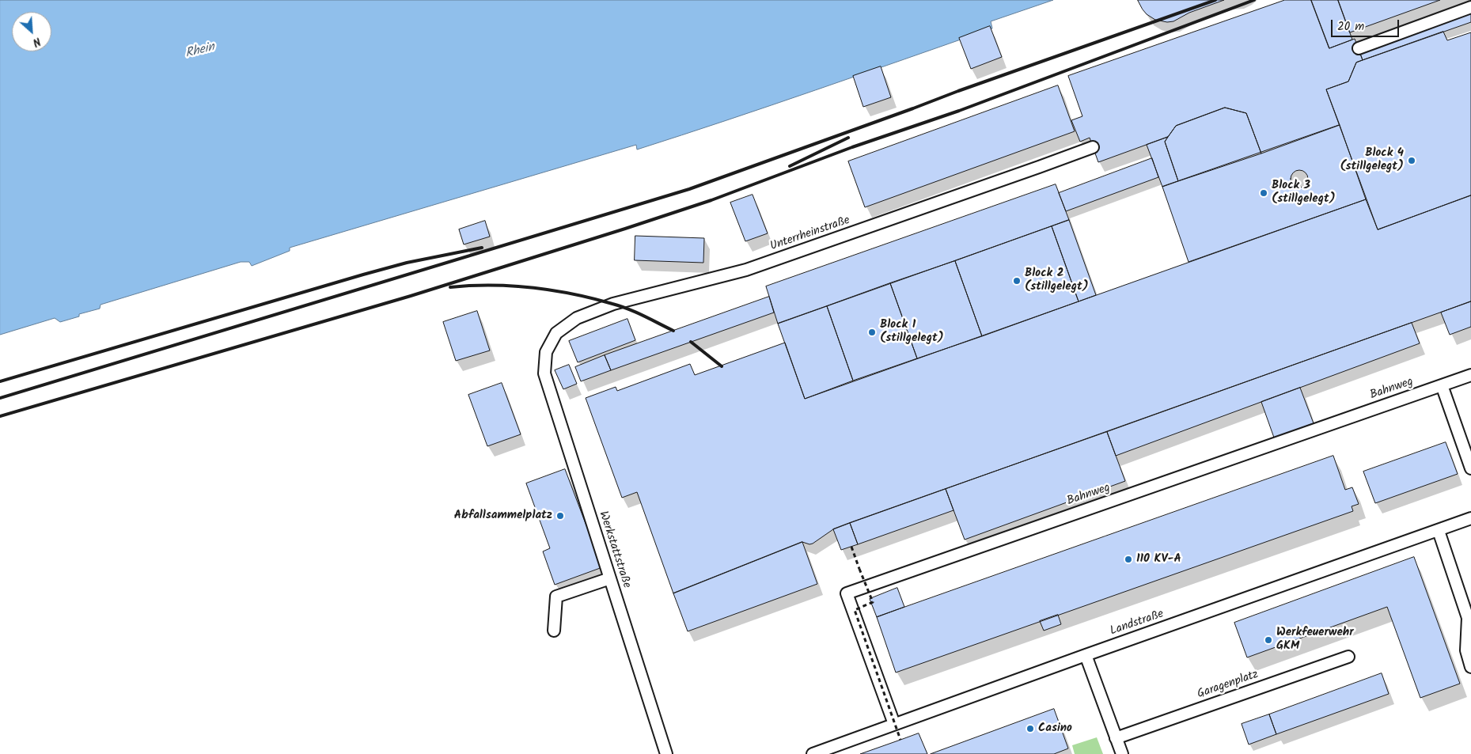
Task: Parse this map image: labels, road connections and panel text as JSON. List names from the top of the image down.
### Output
{
  "streets": {
    "lane": [
      "Unterrheinstraße",
      "Bahnweg",
      "Werkstattstraße",
      "Landstraße",
      "Garagenplatz"
    ]
  },
  "crossings": [
    ["Unterrheinstraße", "Werkstattstraße"],
    ["Bahnweg", "Landstraße"]
  ],
  "water": ["Rhein"],
  "places": [
    "Block 4 (stillgelegt)",
    "Block 3 (stillgelegt)",
    "Block 2 (stillgelegt)",
    "Block 1 (stillgelegt)",
    "Abfallsammelplatz",
    "110 KV-A",
    "Werkfeuerwehr GKM",
    "Casino"
  ],
  "scale_bar": "20 m",
  "north": "bottom right"
}
